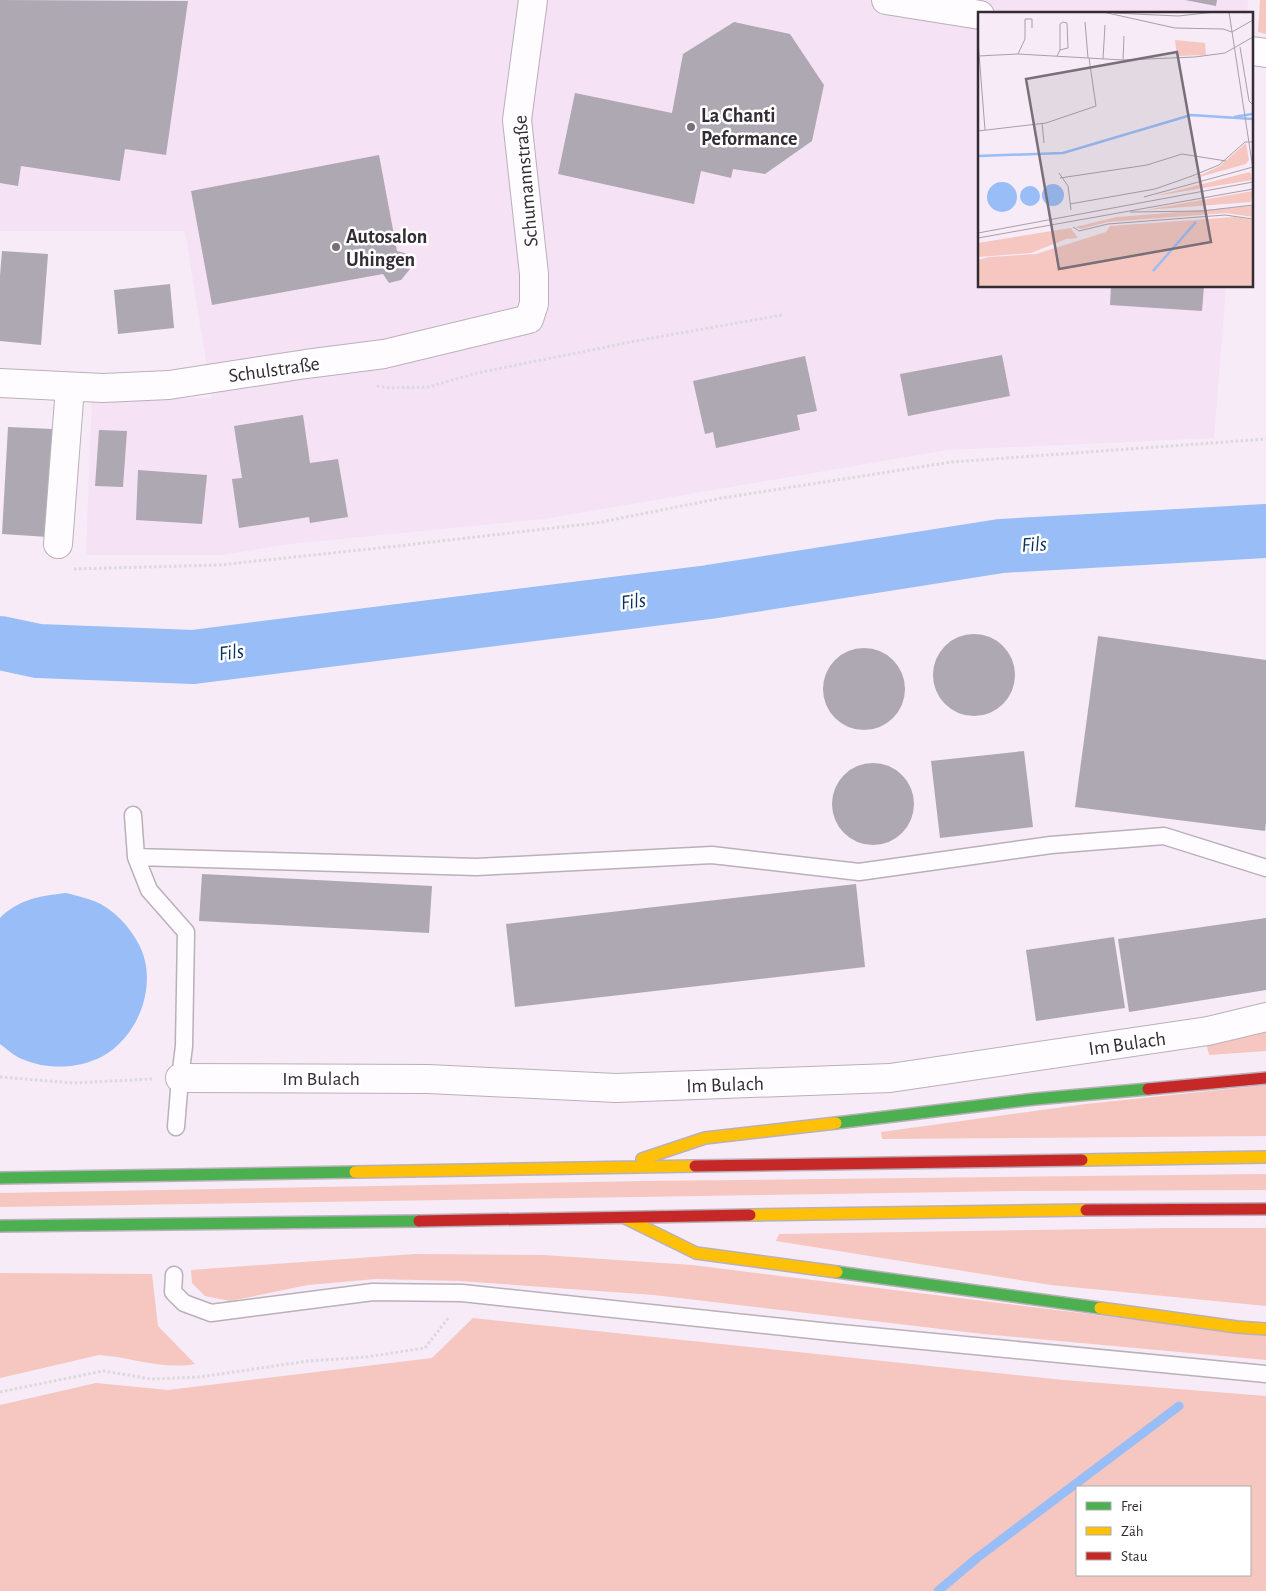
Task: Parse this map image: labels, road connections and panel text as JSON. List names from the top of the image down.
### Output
{
  "streets": {
    "street": ["Schumannstraße", "Schulstraße", "Im Bulach"]
  },
  "crossings": [
    ["Schumannstraße", "Schulstraße"]
  ],
  "water": ["Fils"],
  "places": ["La Chanti Peformance", "Autosalon Uhingen"],
  "legend": ["Frei", "Zäh", "Stau"]
}
